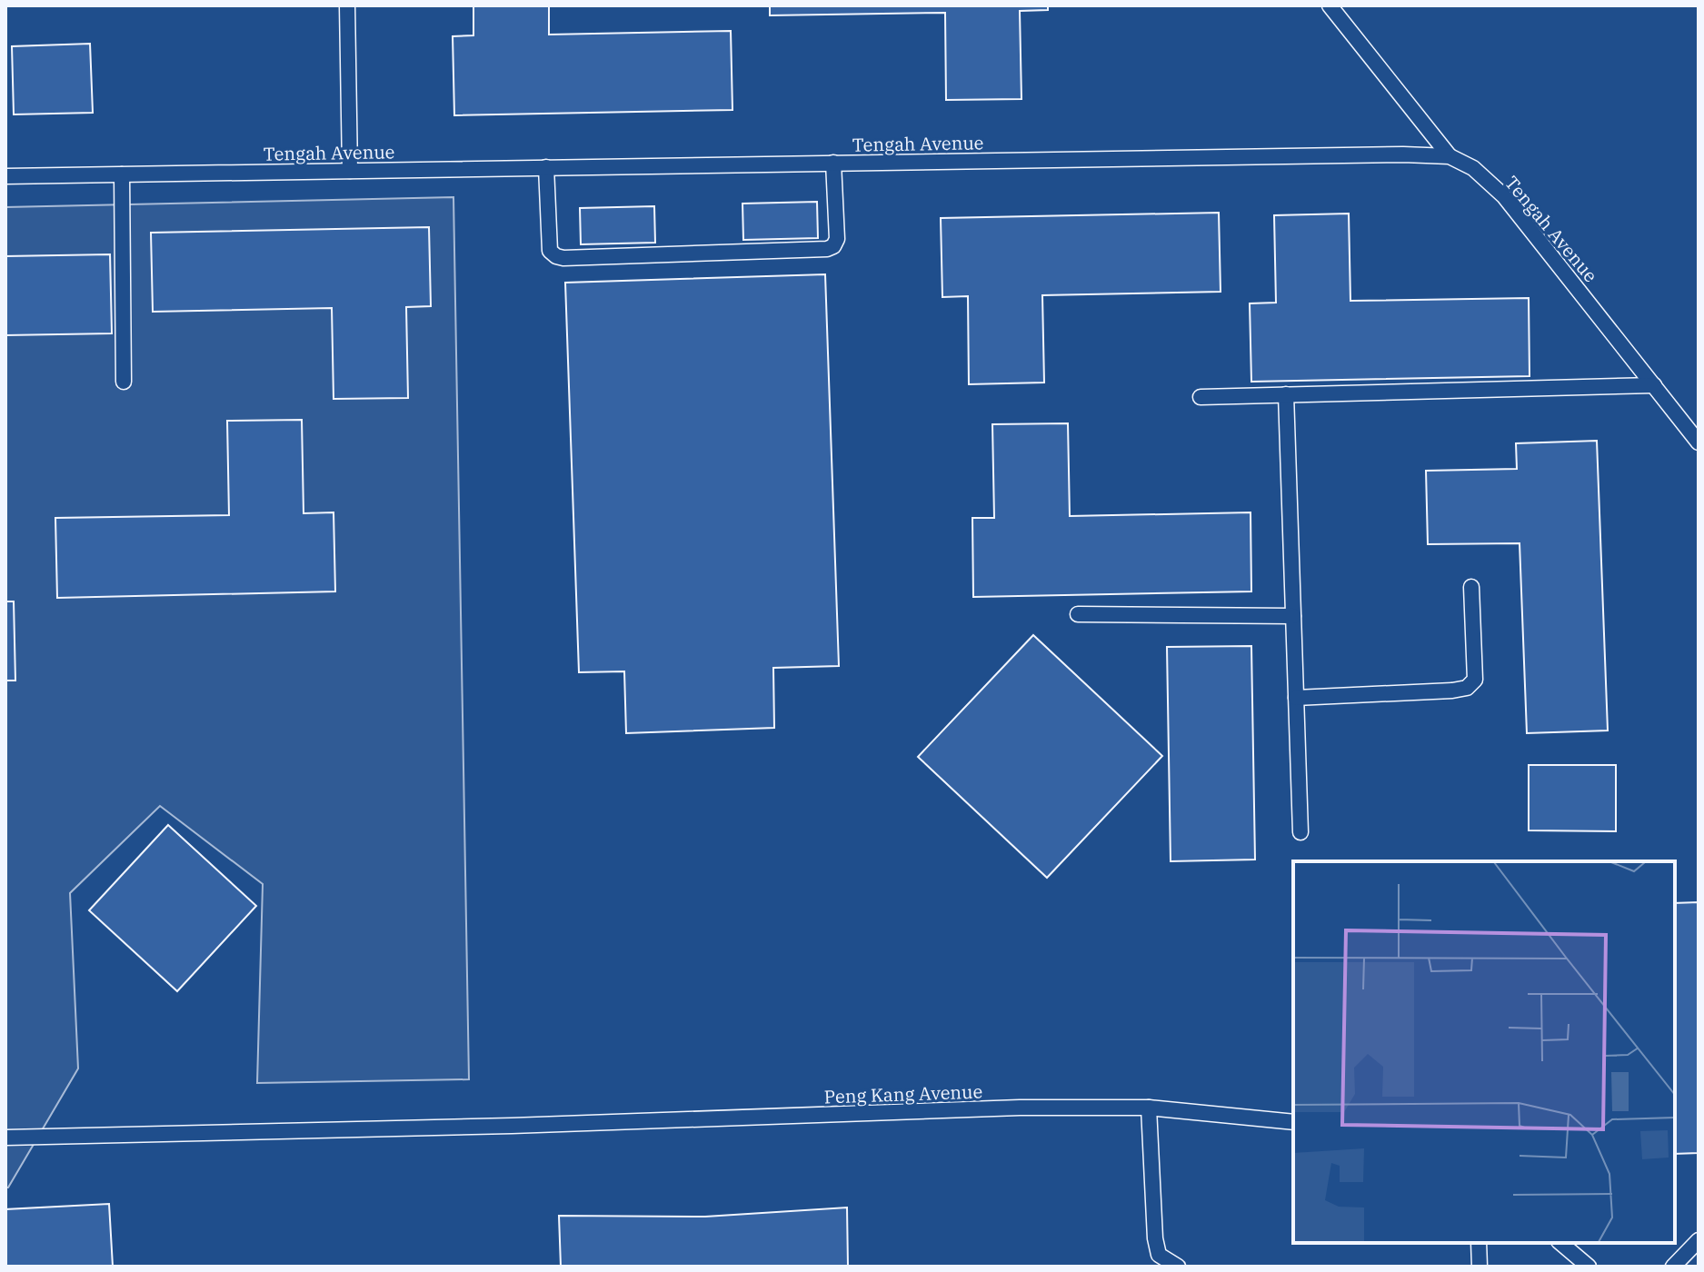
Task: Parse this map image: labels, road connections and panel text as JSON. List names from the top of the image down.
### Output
{
  "streets": {
    "lane": ["Tengah Avenue", "Peng Kang Avenue"]
  }
}
